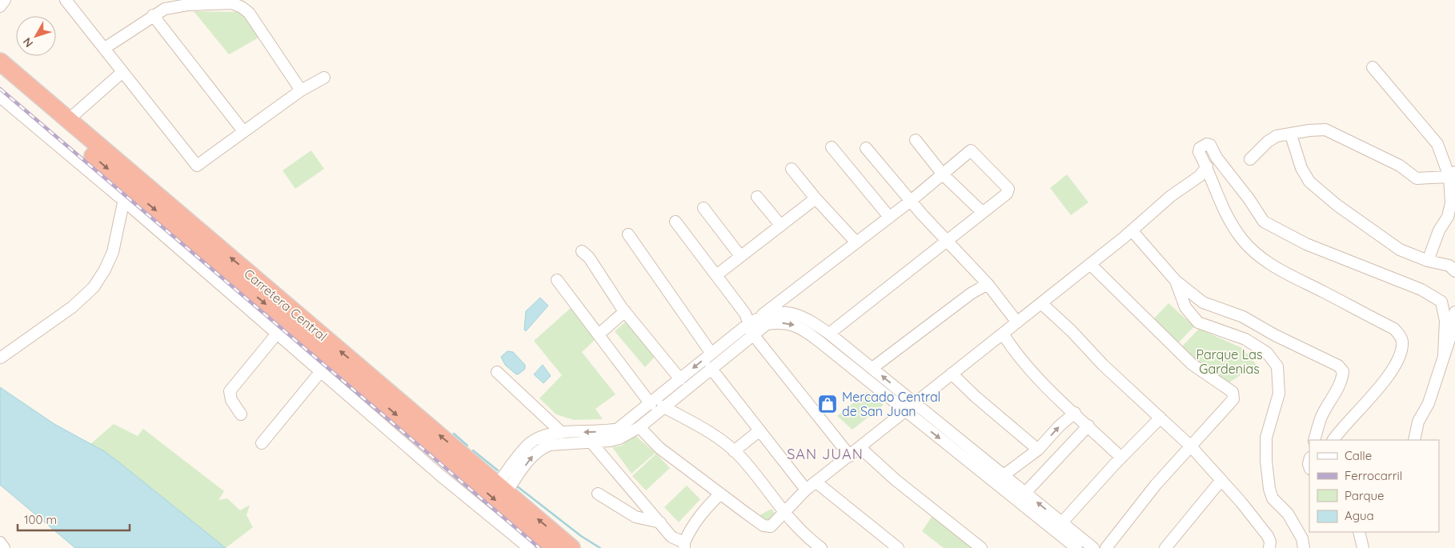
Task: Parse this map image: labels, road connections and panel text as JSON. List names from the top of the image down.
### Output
{
  "streets": {
    "highway": ["Carretera Central"]
  },
  "districts": ["SAN JUAN"],
  "parks": ["Parque Las Gardenias"],
  "places": {
    "shop": ["Mercado Central de San Juan"]
  },
  "legend": [
    "Calle",
    "Ferrocarril",
    "Parque",
    "Agua"
  ],
  "scale_bar": "100 m",
  "north": "bottom left"
}
